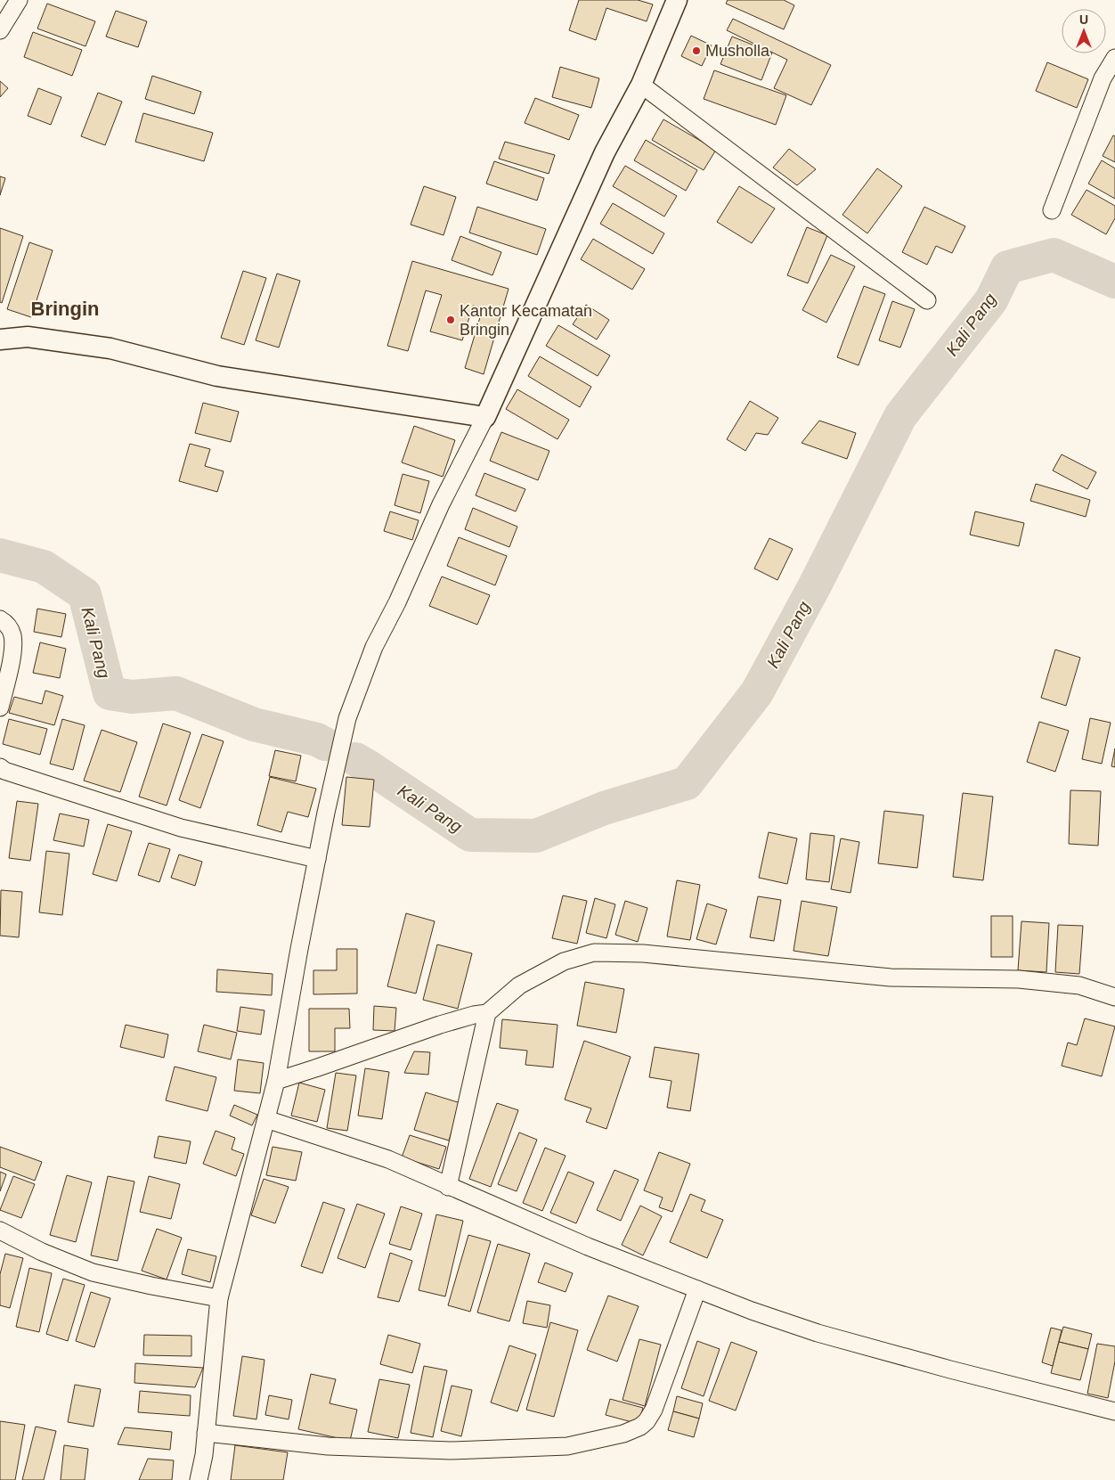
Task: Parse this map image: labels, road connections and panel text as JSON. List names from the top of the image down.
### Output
{
  "districts": ["Bringin"],
  "water": ["Kali Pang"],
  "places": ["Musholla", "Kantor Kecamatan Bringin"],
  "north": "top"
}
